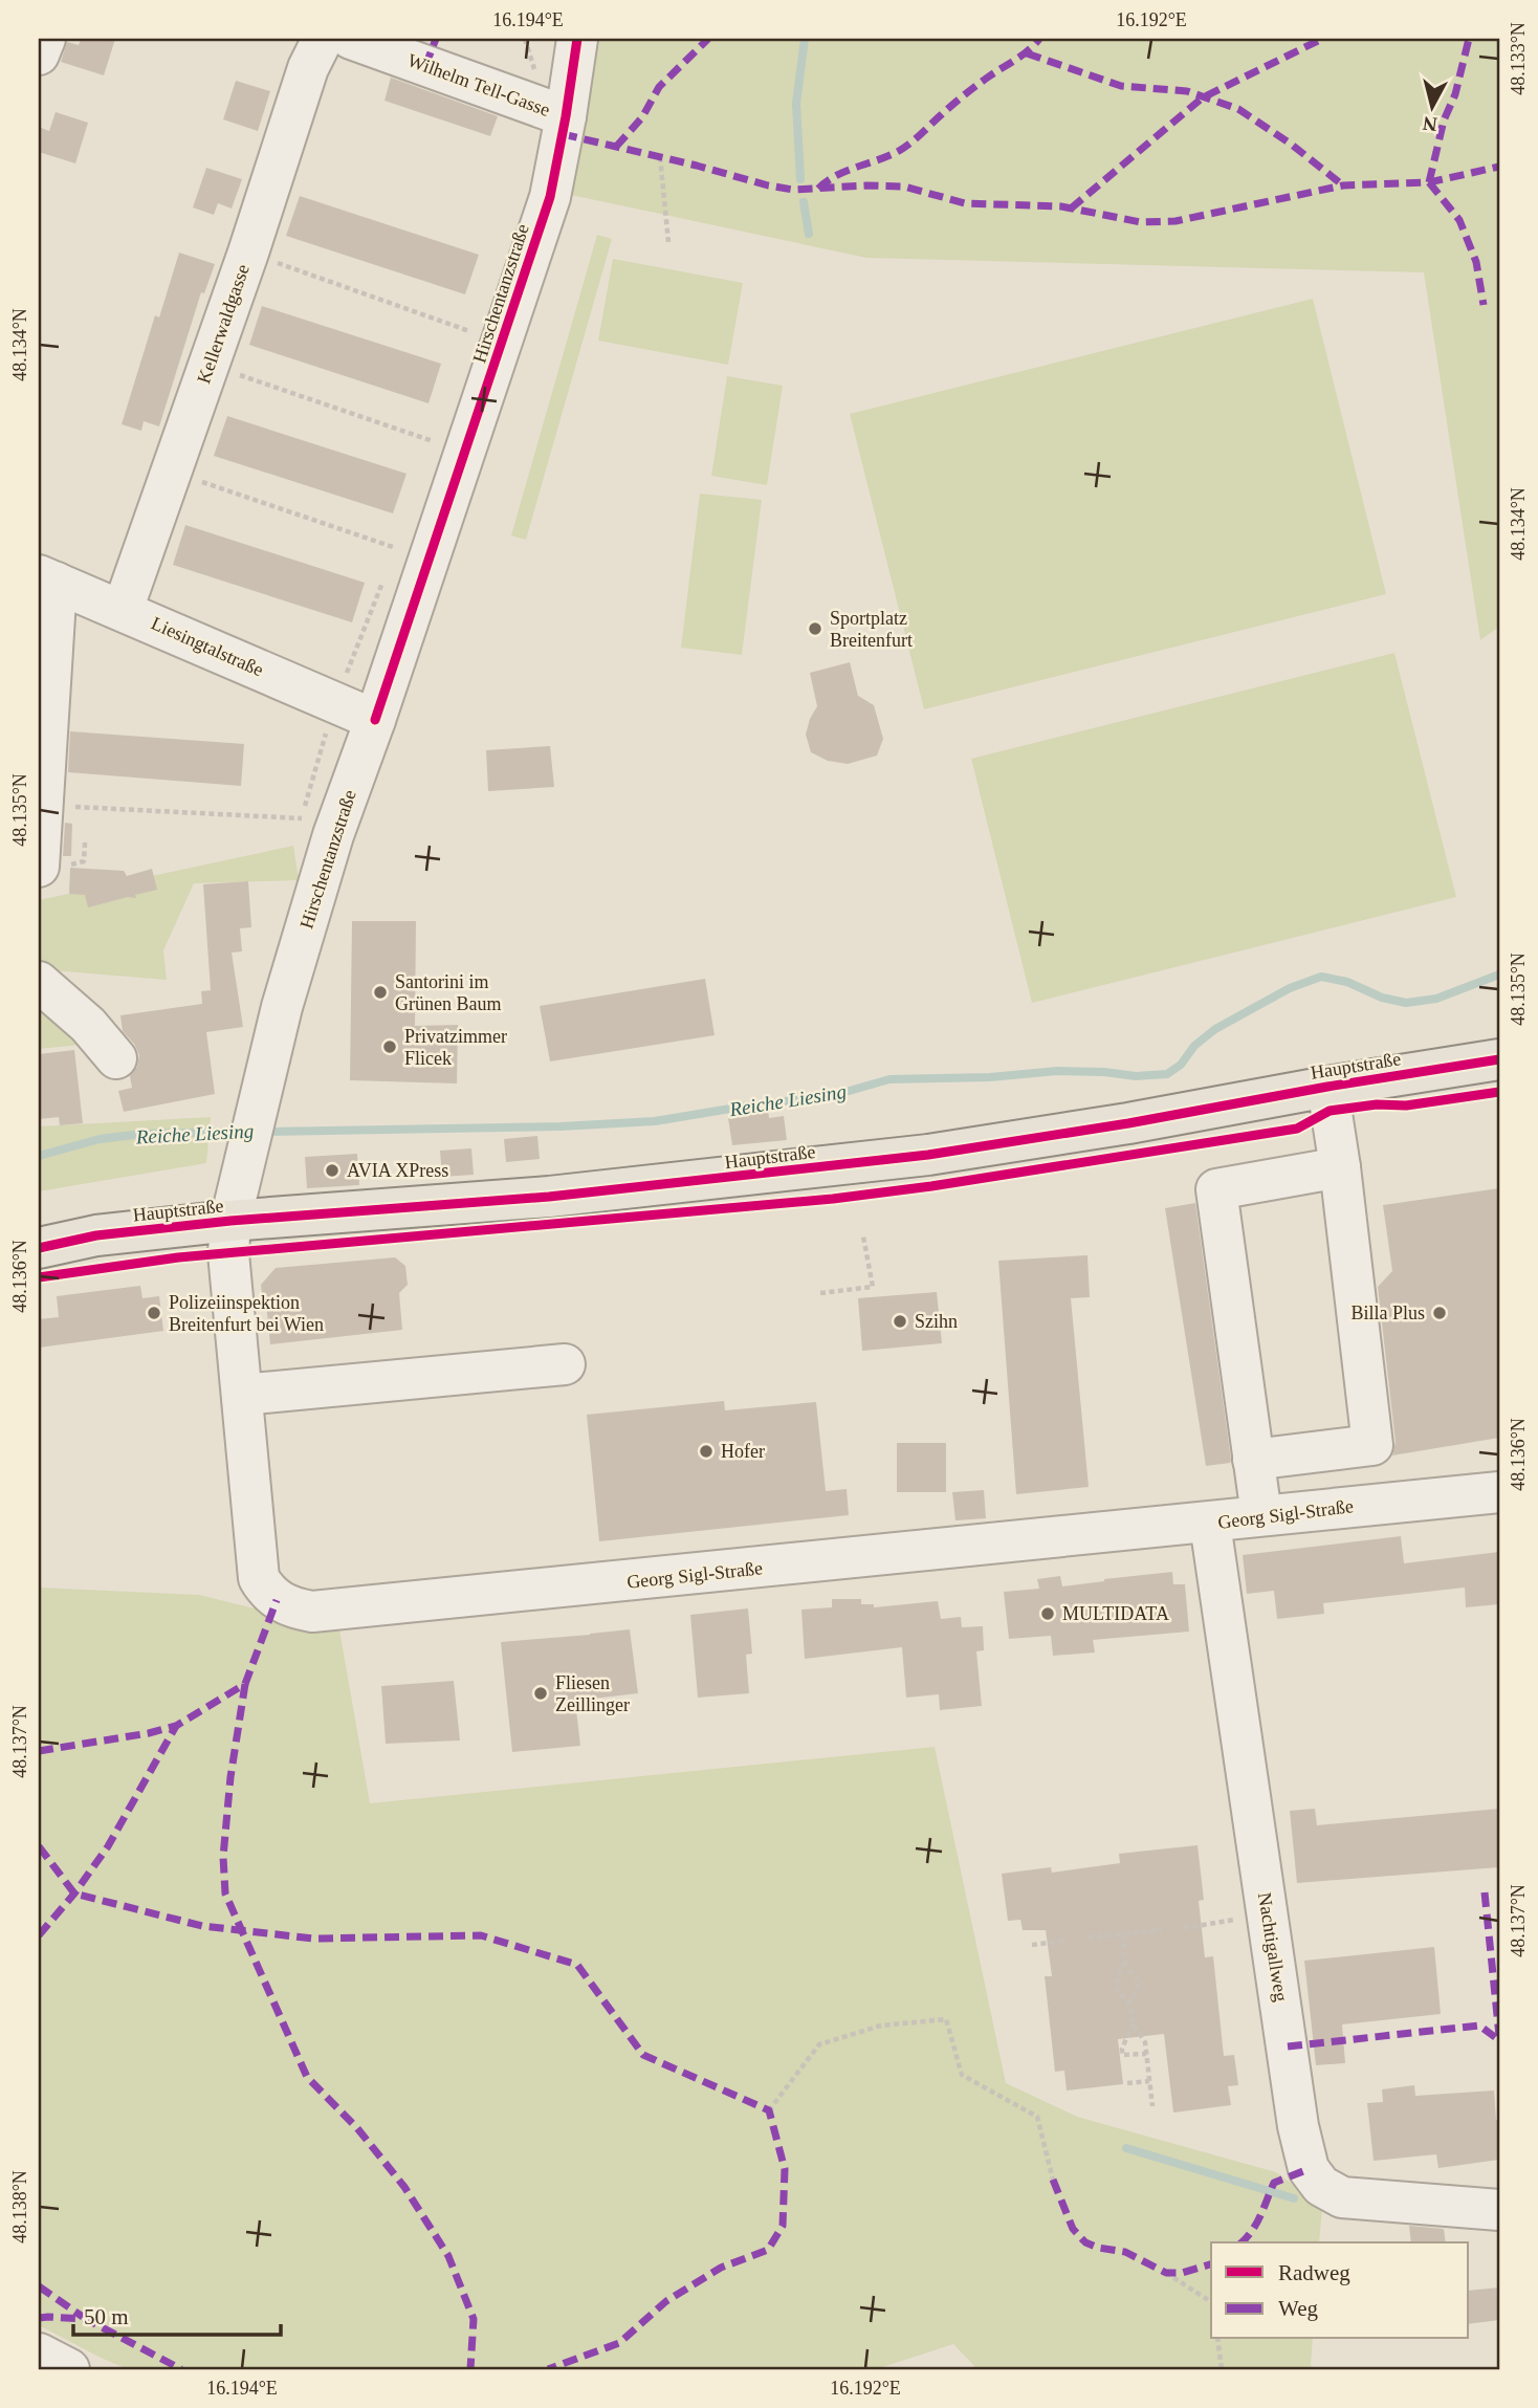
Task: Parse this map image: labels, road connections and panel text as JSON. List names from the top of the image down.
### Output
{
  "streets": {
    "main road": ["Hauptstraße"],
    "street": [
      "Wilhelm Tell-Gasse",
      "Hirschentanzstraße",
      "Kellerwaldgasse",
      "Liesingtalstraße",
      "Georg Sigl-Straße",
      "Nachtigallweg"
    ]
  },
  "crossings": [
    ["Wilhelm Tell-Gasse", "Hirschentanzstraße"],
    ["Hirschentanzstraße", "Liesingtalstraße"],
    ["Hirschentanzstraße", "Hauptstraße"],
    ["Hirschentanzstraße", "Georg Sigl-Straße"],
    ["Kellerwaldgasse", "Liesingtalstraße"],
    ["Hauptstraße", "Georg Sigl-Straße"],
    ["Georg Sigl-Straße", "Nachtigallweg"]
  ],
  "water": ["Reiche Liesing"],
  "places": [
    "Sportplatz Breitenfurt",
    "Santorini im Grünen Baum",
    "Privatzimmer Flicek",
    "AVIA XPress",
    "Polizeiinspektion Breitenfurt bei Wien",
    "Billa Plus",
    "Szihn",
    "Hofer",
    "MULTIDATA",
    "Fliesen Zeillinger"
  ],
  "legend": ["Radweg", "Weg"],
  "scale_bar": "50 m",
  "north": "bottom",
  "coordinates": [
    "16.194°E",
    "16.192°E",
    "48.133°N",
    "48.134°N",
    "48.135°N",
    "48.136°N",
    "48.137°N",
    "48.138°N"
  ]
}
